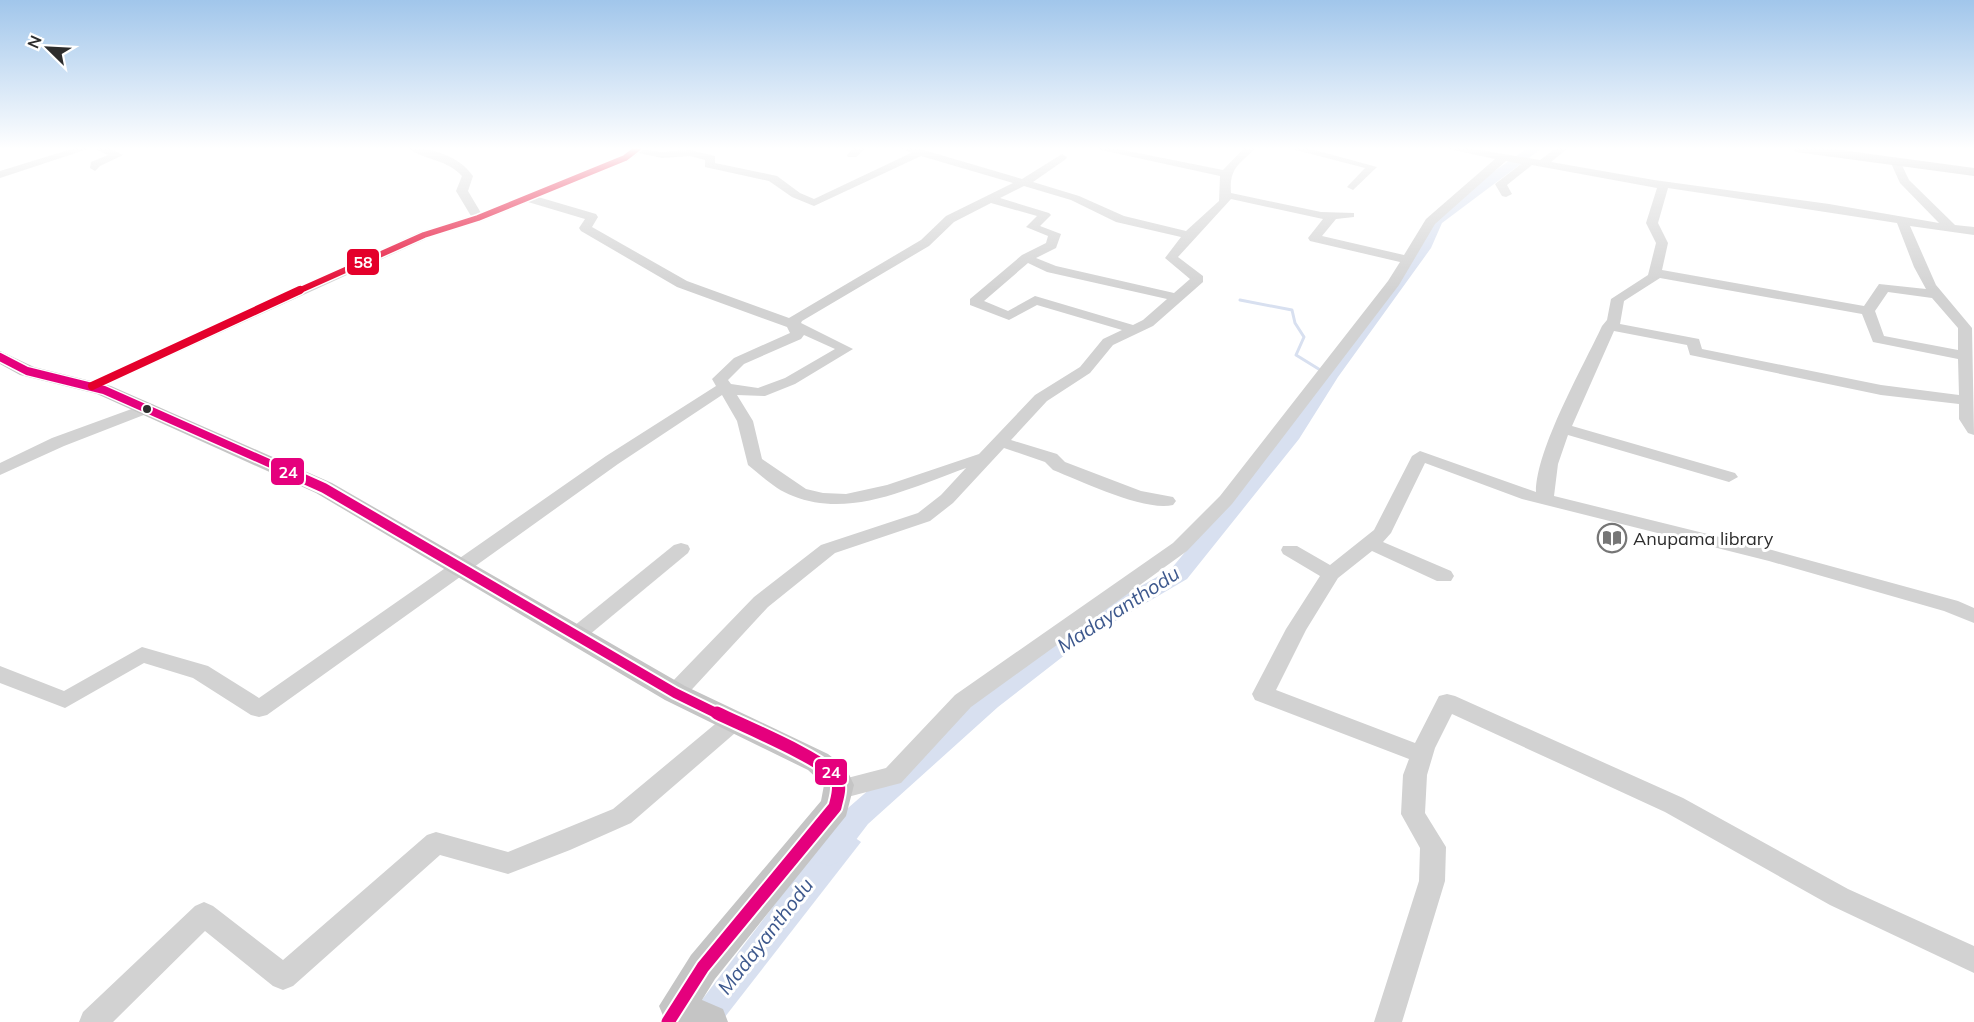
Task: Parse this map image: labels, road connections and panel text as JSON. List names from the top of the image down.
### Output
{
  "water": ["Madayanthodu"],
  "places": {
    "library": ["Anupama library"]
  },
  "lines": ["transit line 58", "transit line 24"],
  "north": "top left"
}
